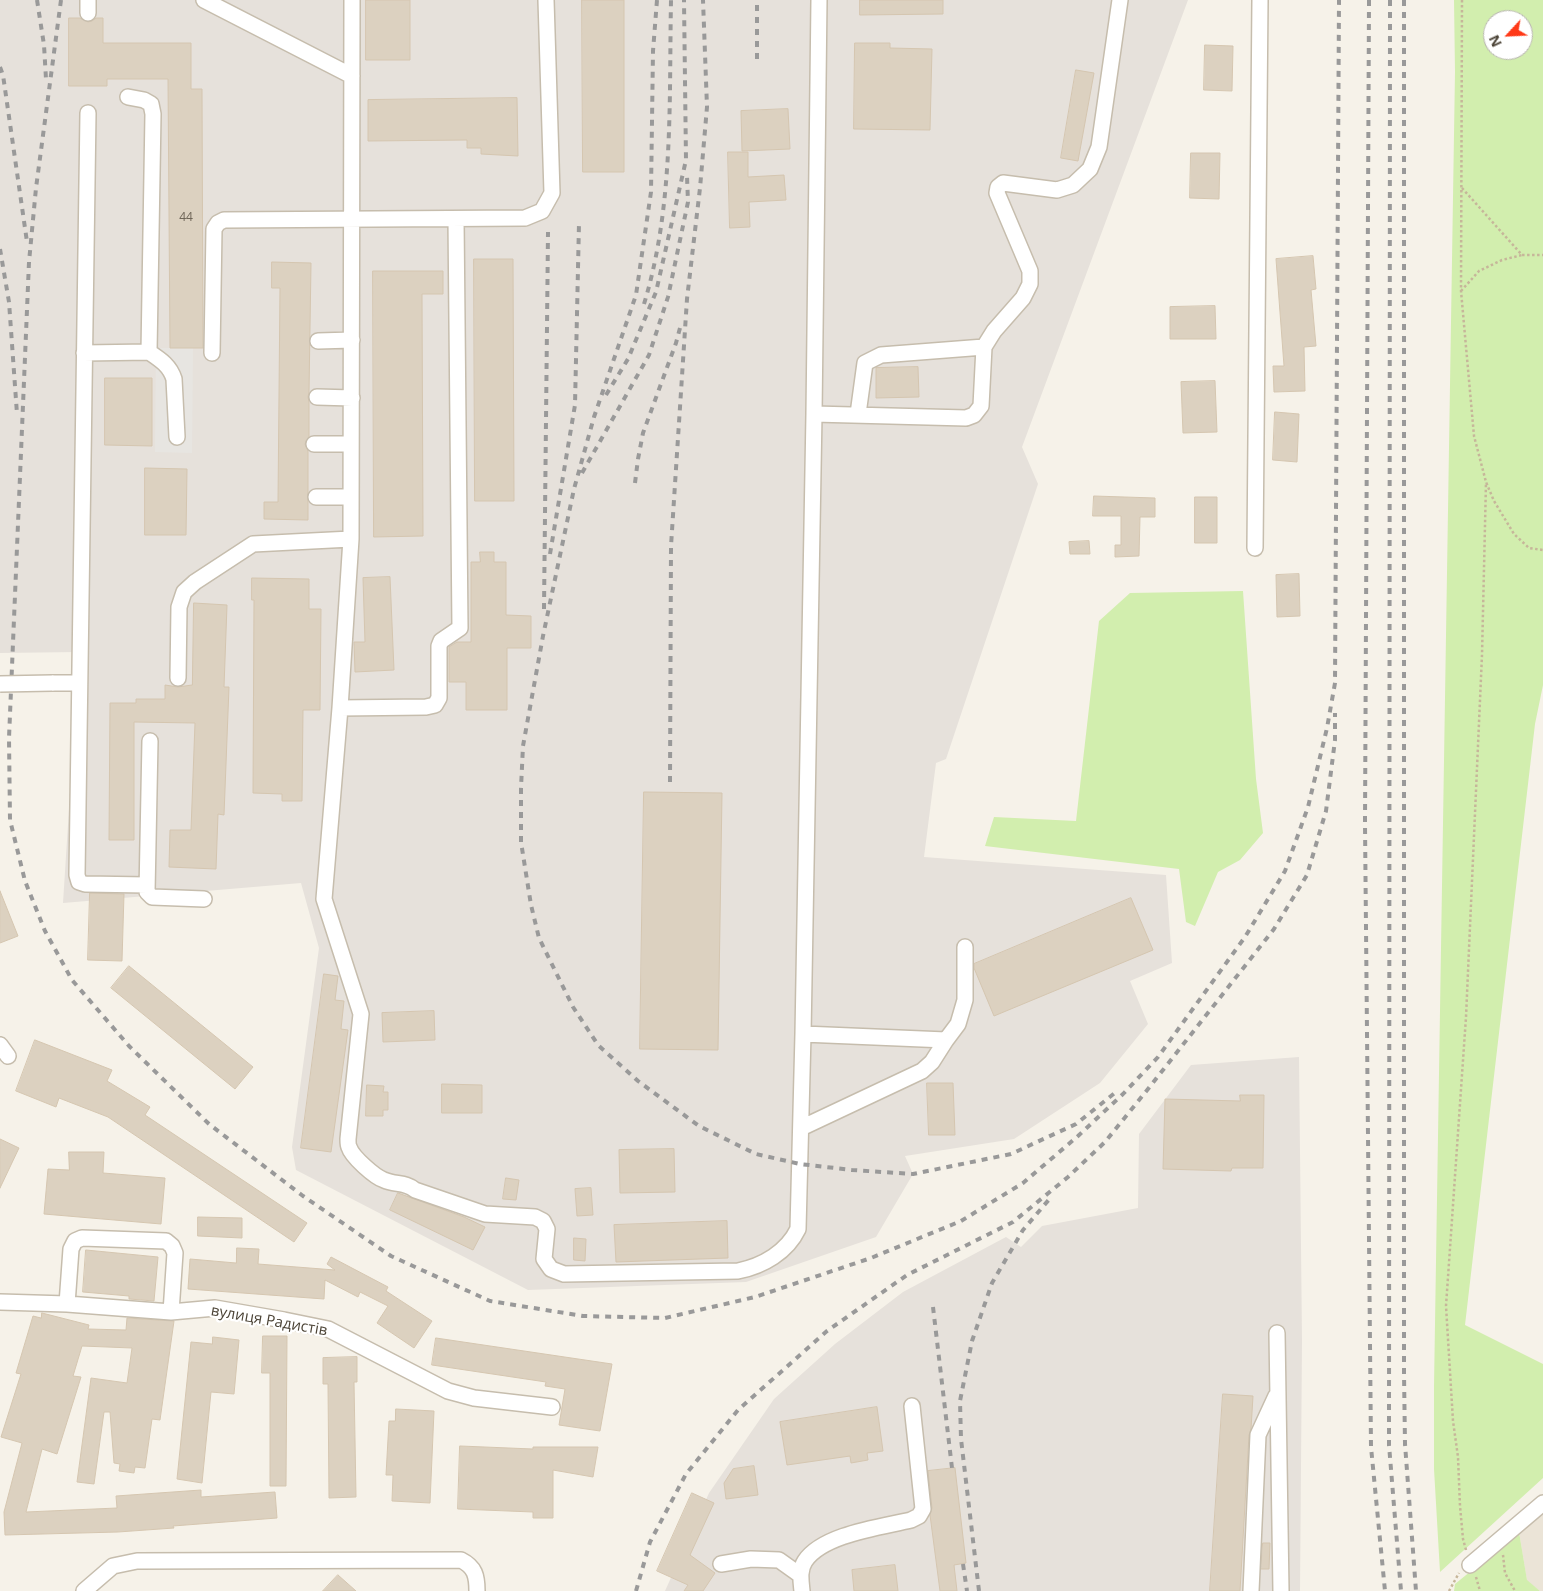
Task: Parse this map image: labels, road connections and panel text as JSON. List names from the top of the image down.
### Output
{
  "streets": {
    "street": ["вулиця Радистів"]
  },
  "house_numbers": ["44"],
  "north": "bottom left"
}
